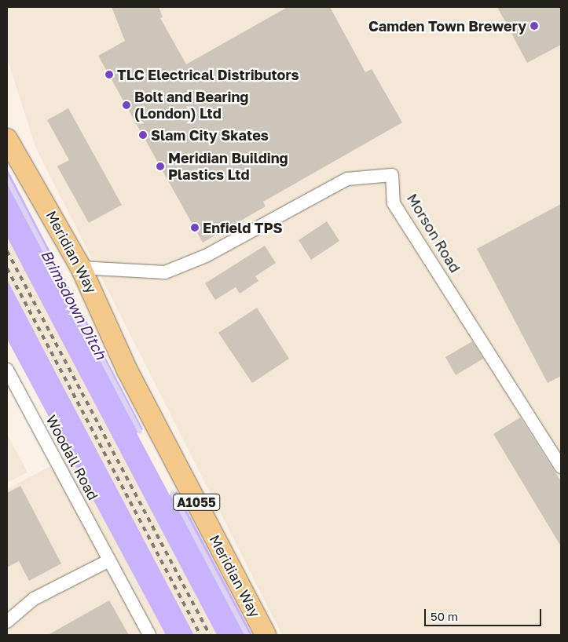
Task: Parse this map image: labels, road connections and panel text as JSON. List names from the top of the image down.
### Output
{
  "streets": {
    "main road": ["Meridian Way", "A1055"],
    "street": ["Morson Road", "Woodall Road"]
  },
  "crossings": [
    ["Morson Road", "Meridian Way"]
  ],
  "water": ["Brimsdown Ditch"],
  "places": [
    "Camden Town Brewery",
    "TLC Electrical Distributors",
    "Bolt and Bearing (London) Ltd",
    "Slam City Skates",
    "Meridian Building Plastics Ltd",
    "Enfield TPS"
  ],
  "scale_bar": "50 m"
}
